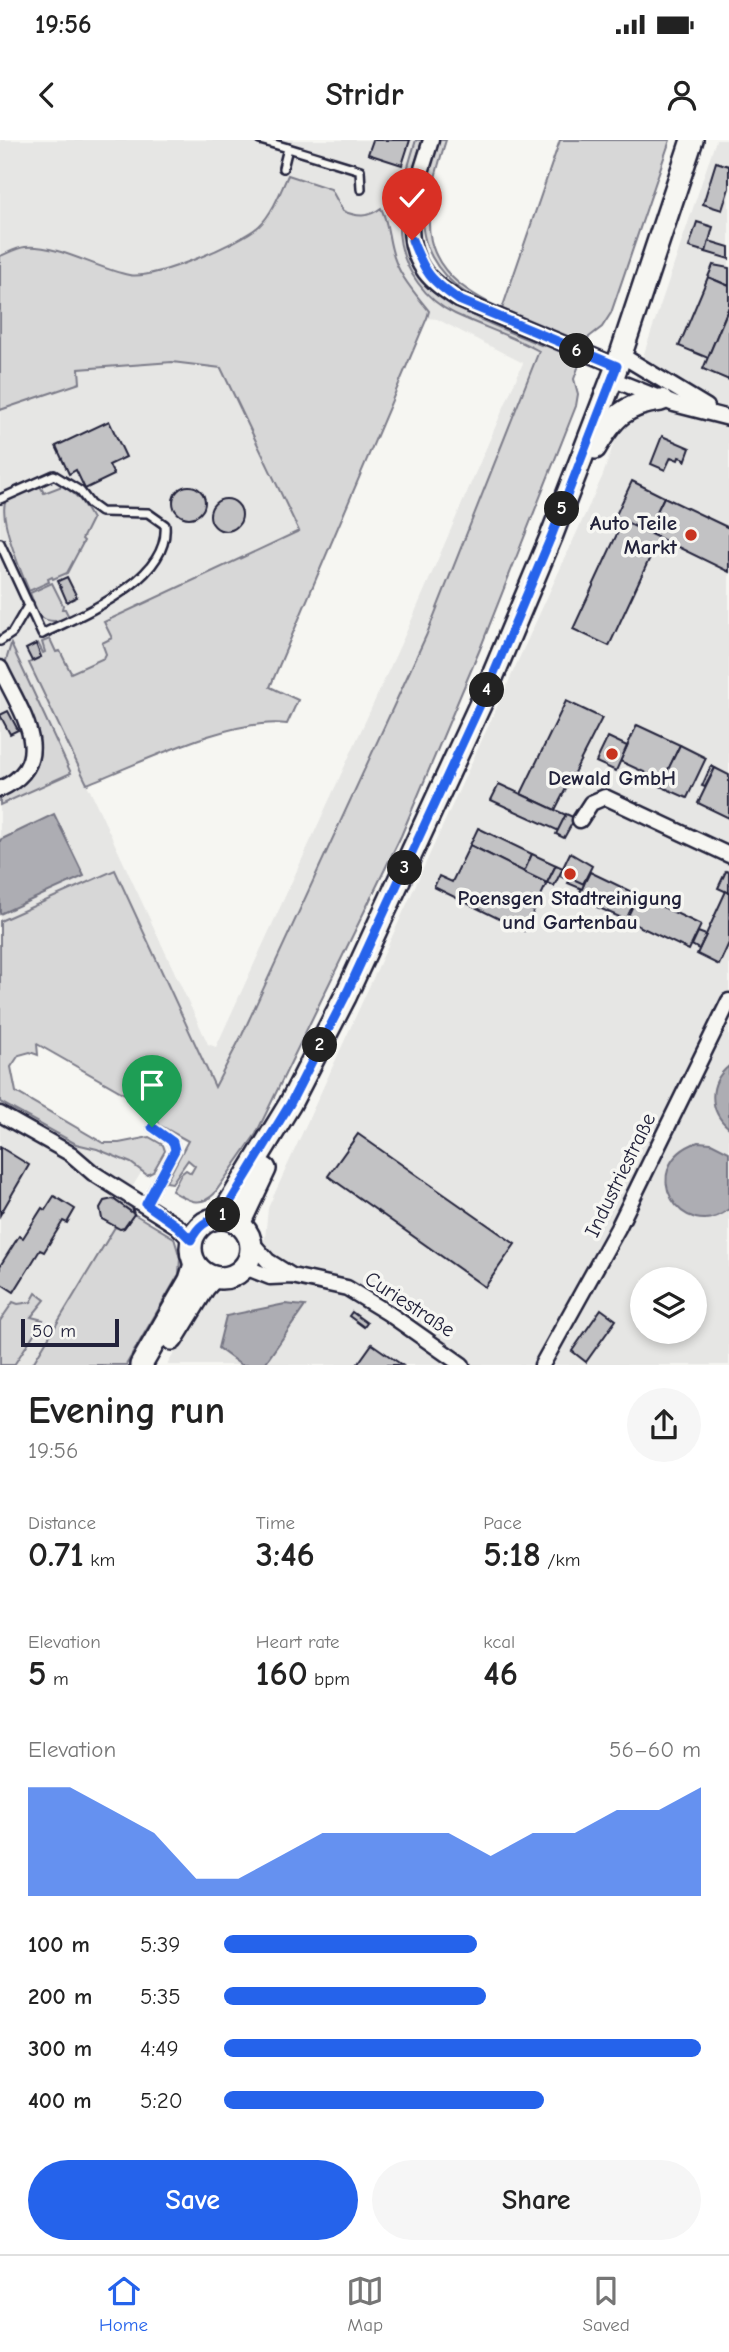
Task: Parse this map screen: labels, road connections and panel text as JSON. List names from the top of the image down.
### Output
{
  "streets": {
    "street": ["Industriestraße", "Curiestraße"]
  },
  "places": ["Auto Teile Markt", "Dewald GmbH", "Poensgen Stadtreinigung und Gartenbau"],
  "scale_bar": "50 m",
  "page": {
    "status": "19:56",
    "header": "Stridr",
    "pins": [
      "6",
      "5",
      "4",
      "3",
      "2",
      "1"
    ],
    "scale": "50 m",
    "heading": ["Evening run", "19:56"],
    "stats": [
      ["Distance", "0.71 km"],
      ["Time", "3:46"],
      ["Pace", "5:18 /km"],
      ["Elevation", "5 m"],
      ["Heart rate", "160 bpm"],
      ["kcal", "46"]
    ],
    "chart": ["Elevation", "56–60 m"],
    "list": [
      {
        "name": "100 m",
        "note": "5:39"
      },
      {
        "name": "200 m",
        "note": "5:35"
      },
      {
        "name": "300 m",
        "note": "4:49"
      },
      {
        "name": "400 m",
        "note": "5:20"
      }
    ],
    "buttons": ["Save", "Share"],
    "tabs": ["Home", "Map", "Saved"]
  }
}
